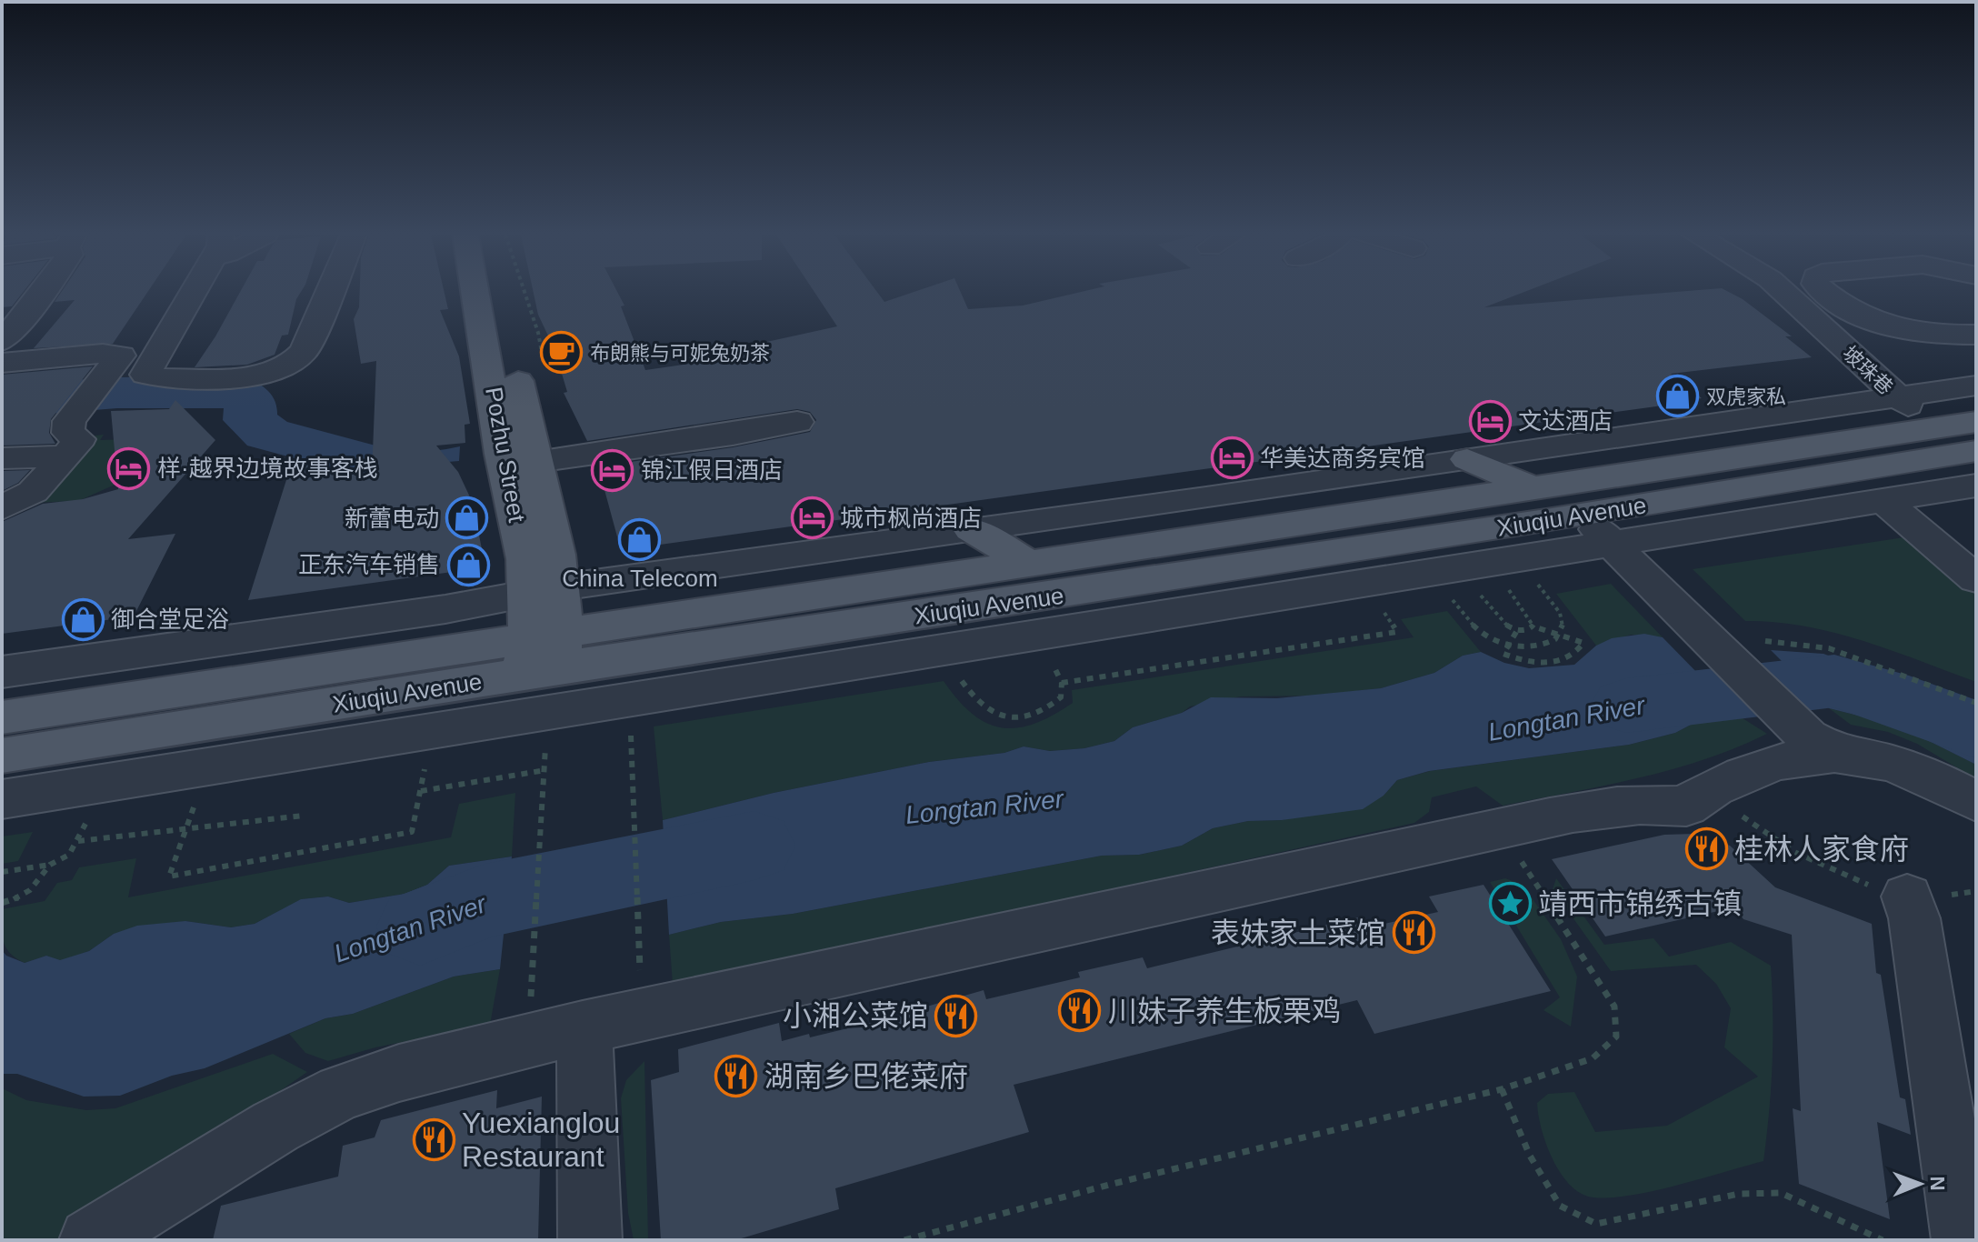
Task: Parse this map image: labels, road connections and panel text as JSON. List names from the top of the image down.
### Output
{
  "streets": {
    "main road": ["Pozhu Street", "Xiuqiu Avenue"],
    "street": ["坡珠巷"]
  },
  "crossings": [
    ["坡珠巷", "Xiuqiu Avenue"],
    ["Pozhu Street", "Xiuqiu Avenue"]
  ],
  "water": ["Longtan River"],
  "places": {
    "cafe": ["布朗熊与可妮兔奶茶"],
    "shop": [
      "双虎家私",
      "新蕾电动",
      "China Telecom",
      "正东汽车销售",
      "御合堂足浴"
    ],
    "hotel": [
      "文达酒店",
      "华美达商务宾馆",
      "样·越界边境故事客栈",
      "锦江假日酒店",
      "城市枫尚酒店"
    ],
    "restaurant": [
      "桂林人家食府",
      "表妹家土菜馆",
      "川妹子养生板栗鸡",
      "小湘公菜馆",
      "湖南乡巴佬菜府",
      "Yuexianglou Restaurant"
    ],
    "place": ["靖西市锦绣古镇"]
  },
  "north": "right"
}
